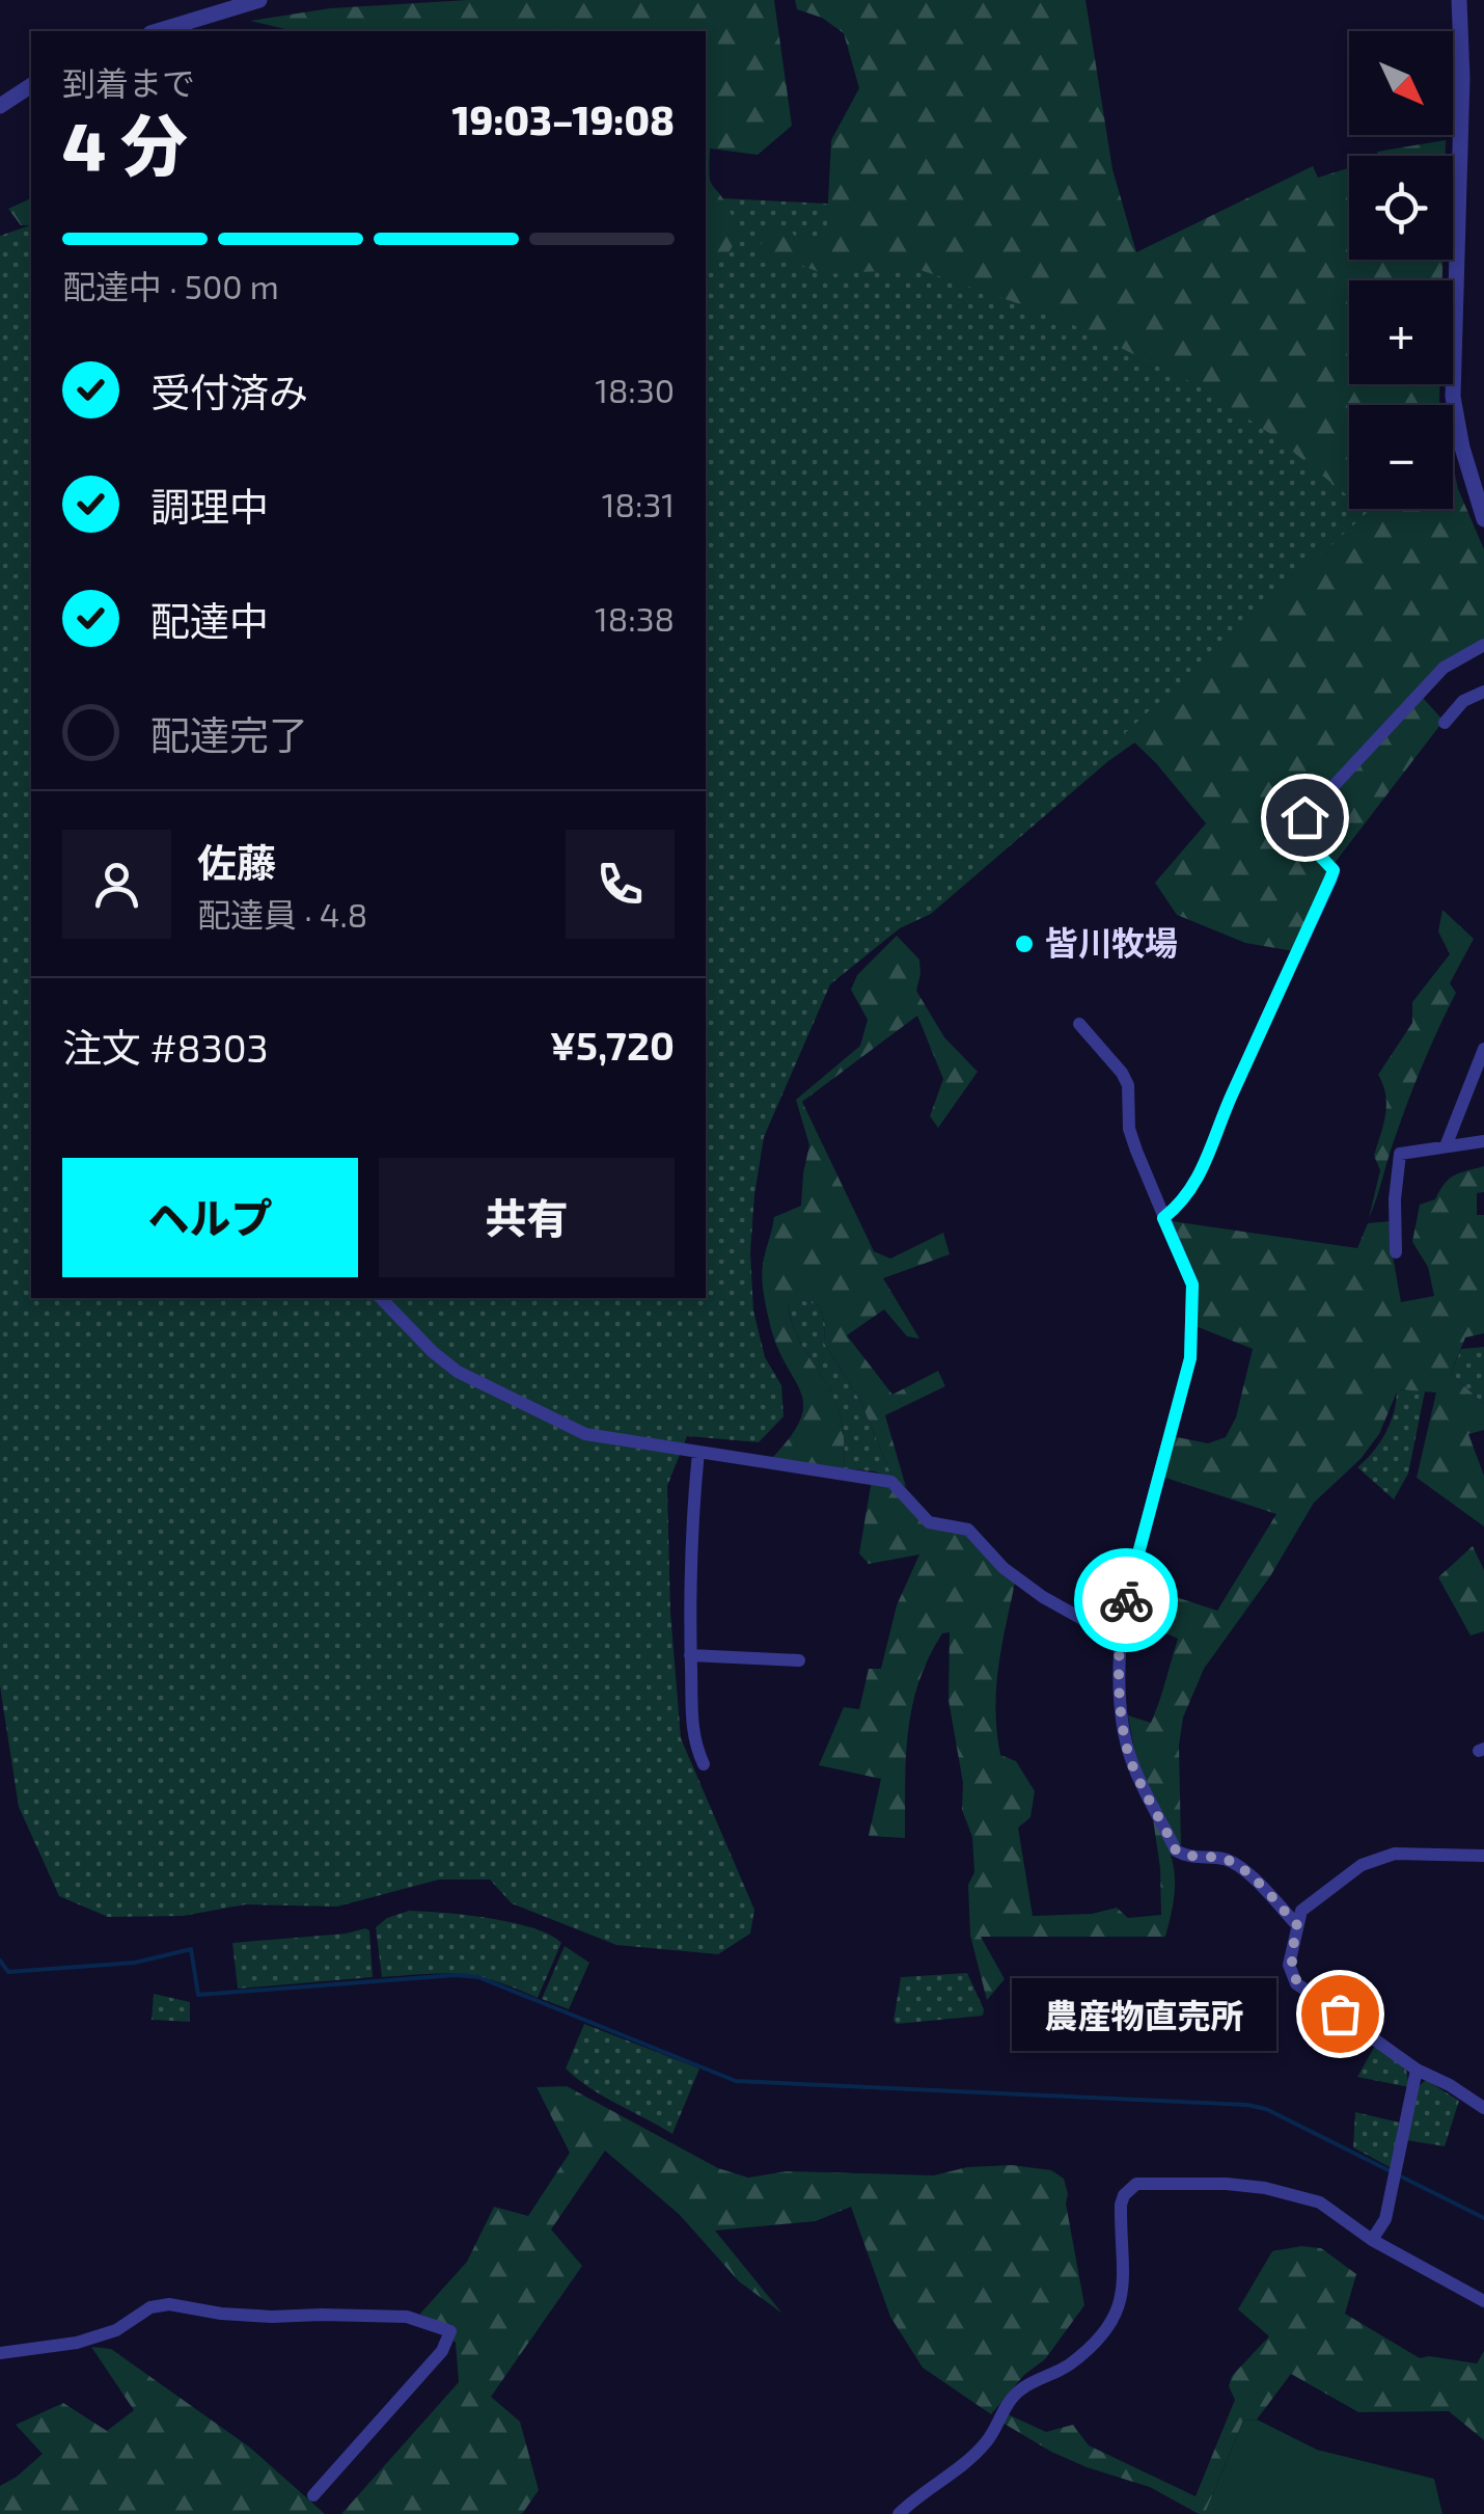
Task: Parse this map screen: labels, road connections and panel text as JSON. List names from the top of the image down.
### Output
{
  "places": ["皆川牧場", "農産物直売所"],
  "north": "bottom right",
  "page": {
    "map_buttons": ["+", "−"],
    "heading": ["4 分", "到着まで", "19:03–19:08"],
    "panel": [
      "佐藤",
      "配達員 · 4.8",
      "注文 #8303",
      "¥5,720"
    ],
    "bar": "配達中 · 500 m",
    "list": [
      ["受付済み", "18:30"],
      ["調理中", "18:31"],
      ["配達中", "18:38"],
      "配達完了"
    ],
    "buttons": ["ヘルプ", "共有"],
    "bubble": "農産物直売所"
  }
}
